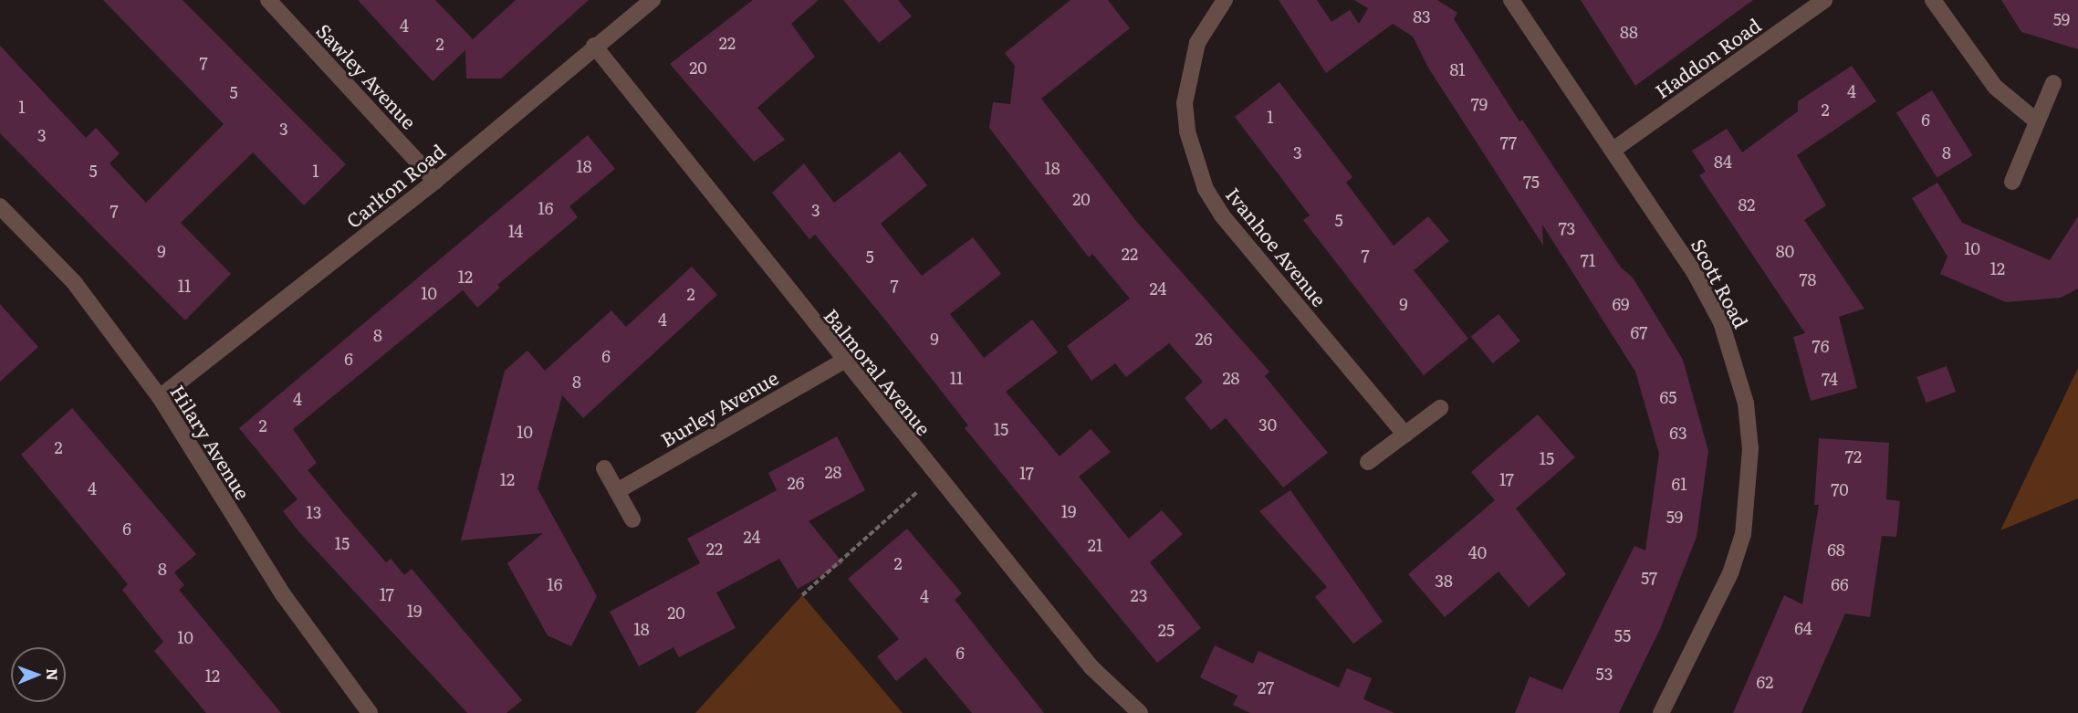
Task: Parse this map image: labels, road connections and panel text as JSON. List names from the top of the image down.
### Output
{
  "streets": {
    "street": [
      "Haddon Road",
      "Sawley Avenue",
      "Carlton Road",
      "Ivanhoe Avenue",
      "Scott Road",
      "Balmoral Avenue",
      "Burley Avenue",
      "Hilary Avenue"
    ]
  },
  "crossings": [
    ["Haddon Road", "Scott Road"],
    ["Sawley Avenue", "Carlton Road"],
    ["Carlton Road", "Balmoral Avenue"],
    ["Carlton Road", "Hilary Avenue"],
    ["Balmoral Avenue", "Burley Avenue"]
  ],
  "house_numbers": [
    "83",
    "59",
    "4",
    "88",
    "22",
    "2",
    "7",
    "20",
    "81",
    "4",
    "5",
    "79",
    "1",
    "2",
    "1",
    "6",
    "3",
    "3",
    "77",
    "3",
    "8",
    "84",
    "18",
    "18",
    "5",
    "1",
    "75",
    "20",
    "82",
    "16",
    "3",
    "7",
    "5",
    "73",
    "14",
    "10",
    "9",
    "80",
    "22",
    "7",
    "5",
    "71",
    "12",
    "12",
    "78",
    "11",
    "7",
    "24",
    "10",
    "2",
    "9",
    "69",
    "4",
    "67",
    "8",
    "9",
    "26",
    "76",
    "6",
    "6",
    "11",
    "28",
    "74",
    "8",
    "65",
    "4",
    "30",
    "2",
    "15",
    "10",
    "63",
    "2",
    "72",
    "15",
    "28",
    "17",
    "12",
    "17",
    "26",
    "61",
    "4",
    "70",
    "19",
    "13",
    "59",
    "6",
    "24",
    "15",
    "21",
    "22",
    "68",
    "40",
    "2",
    "8",
    "57",
    "38",
    "16",
    "66",
    "17",
    "23",
    "4",
    "19",
    "20",
    "64",
    "18",
    "25",
    "55",
    "10",
    "6",
    "53",
    "12",
    "62",
    "27"
  ],
  "north": "right"
}
